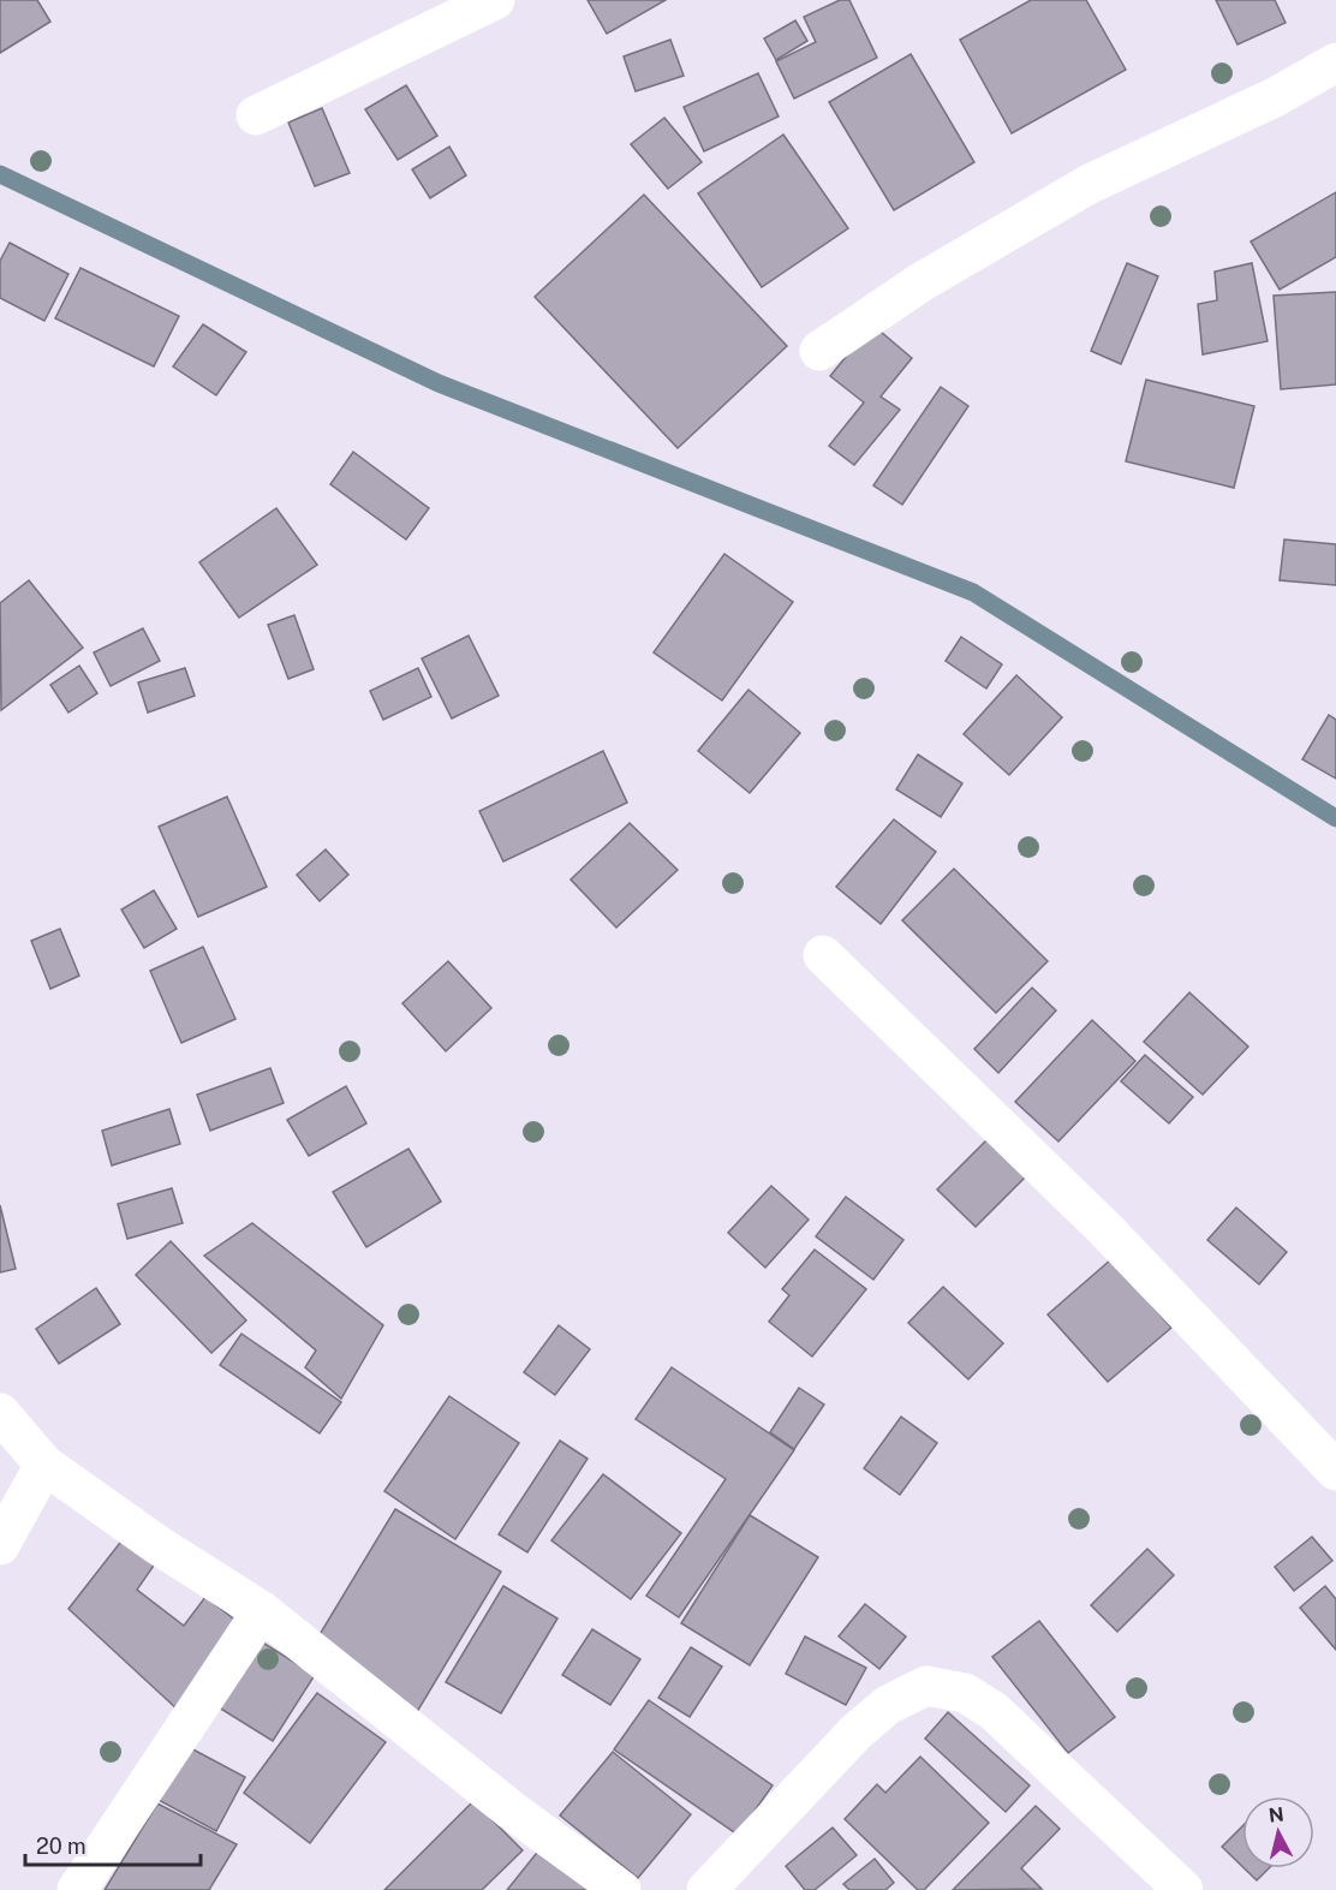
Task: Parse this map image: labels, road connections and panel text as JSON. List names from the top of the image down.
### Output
{
  "scale_bar": "20 m",
  "north": "top"
}
